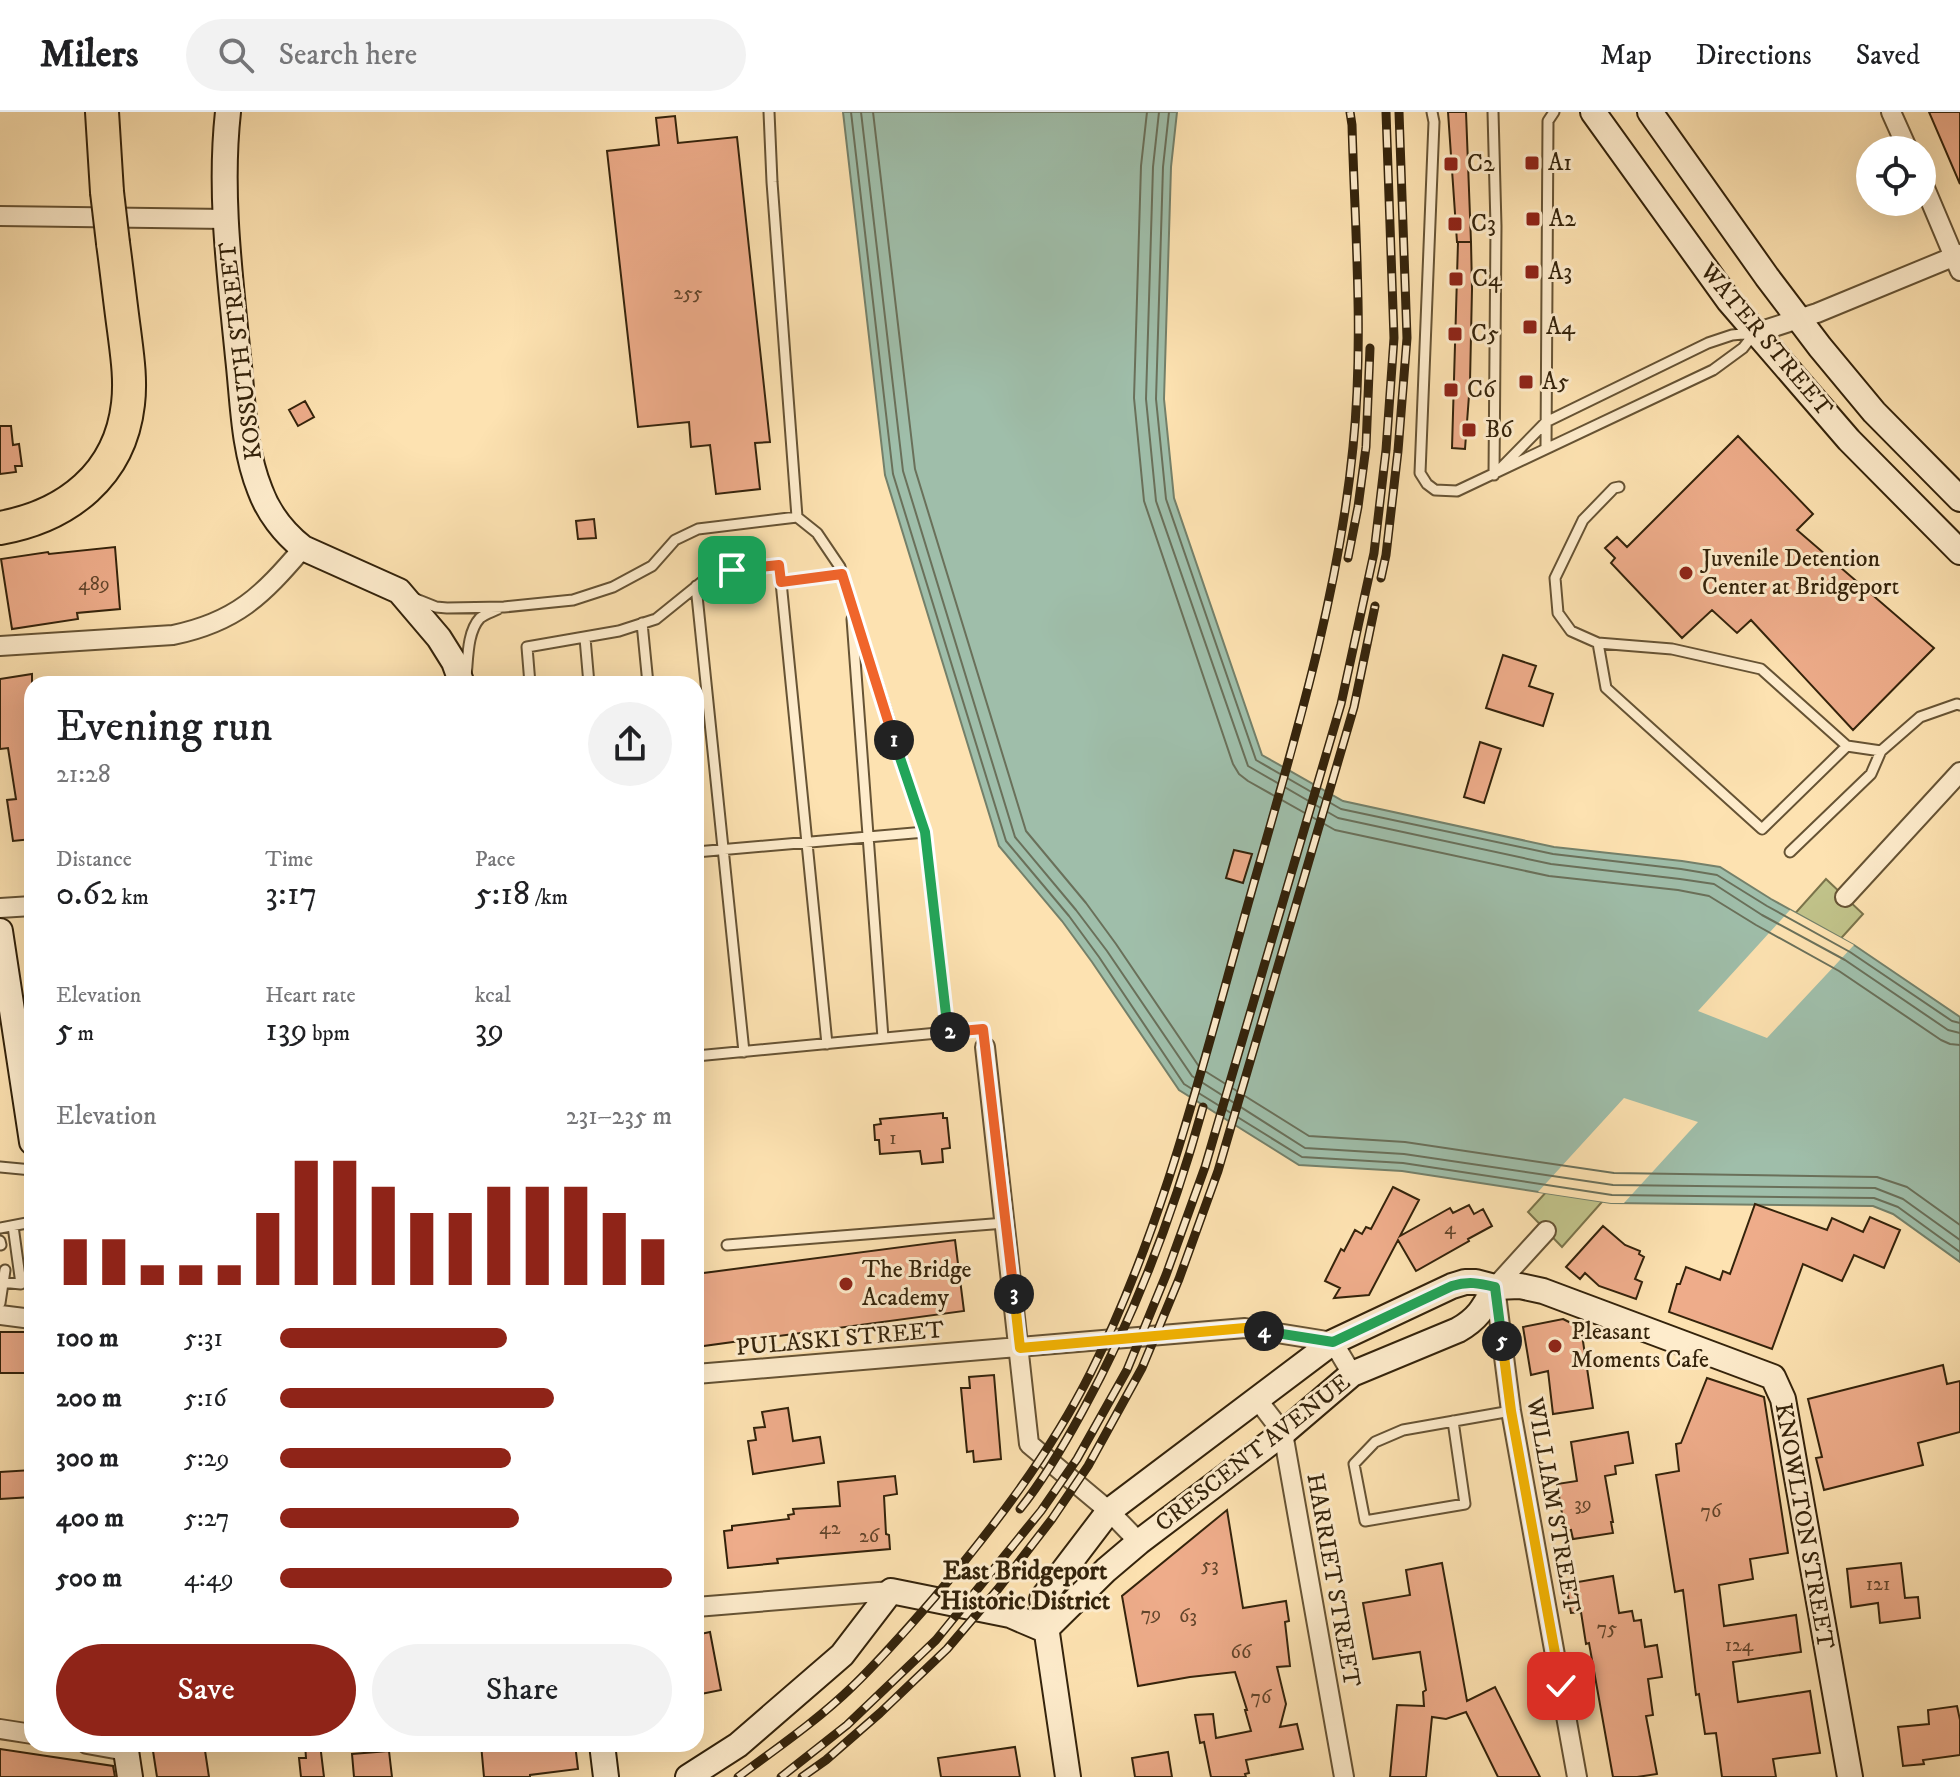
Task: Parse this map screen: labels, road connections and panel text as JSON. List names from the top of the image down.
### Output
{
  "streets": {
    "main road": [
      "WATER STREET",
      "KOSSUTH STREET",
      "CRESCENT AVENUE",
      "KNOWLTON STREET"
    ],
    "street": ["PULASKI STREET", "WILLIAM STREET", "HARRIET STREET"]
  },
  "crossings": [
    ["PULASKI STREET", "CRESCENT AVENUE"],
    ["CRESCENT AVENUE", "WILLIAM STREET"],
    ["CRESCENT AVENUE", "KNOWLTON STREET"],
    ["CRESCENT AVENUE", "HARRIET STREET"],
    ["WILLIAM STREET", "KNOWLTON STREET"]
  ],
  "districts": ["East Bridgeport Historic District"],
  "places": {
    "transit": [
      "A1",
      "C2",
      "A2",
      "C3",
      "A3",
      "C4",
      "A4",
      "C5",
      "A5",
      "C6",
      "B6"
    ],
    "other": ["Juvenile Detention Center at Bridgeport", "The Bridge Academy", "Pleasant Moments Cafe"]
  },
  "house_numbers": [
    "255",
    "489",
    "1",
    "4",
    "39",
    "76",
    "42",
    "26",
    "53",
    "121",
    "79",
    "63",
    "75",
    "124",
    "66",
    "76"
  ],
  "page": {
    "header": "Milers",
    "search": "Search here",
    "nav": ["Map", "Directions", "Saved"],
    "heading": ["Evening run", "21:28"],
    "pins": [
      "1",
      "2",
      "3",
      "4",
      "5"
    ],
    "stats": [
      ["Distance", "0.62 km"],
      ["Time", "3:17"],
      ["Pace", "5:18 /km"],
      ["Elevation", "5 m"],
      ["Heart rate", "139 bpm"],
      ["kcal", "39"]
    ],
    "chart": ["Elevation", "231–235 m"],
    "list": [
      {
        "name": "100 m",
        "note": "5:31"
      },
      {
        "name": "200 m",
        "note": "5:16"
      },
      {
        "name": "300 m",
        "note": "5:29"
      },
      {
        "name": "400 m",
        "note": "5:27"
      },
      {
        "name": "500 m",
        "note": "4:49"
      }
    ],
    "buttons": ["Save", "Share"]
  }
}
